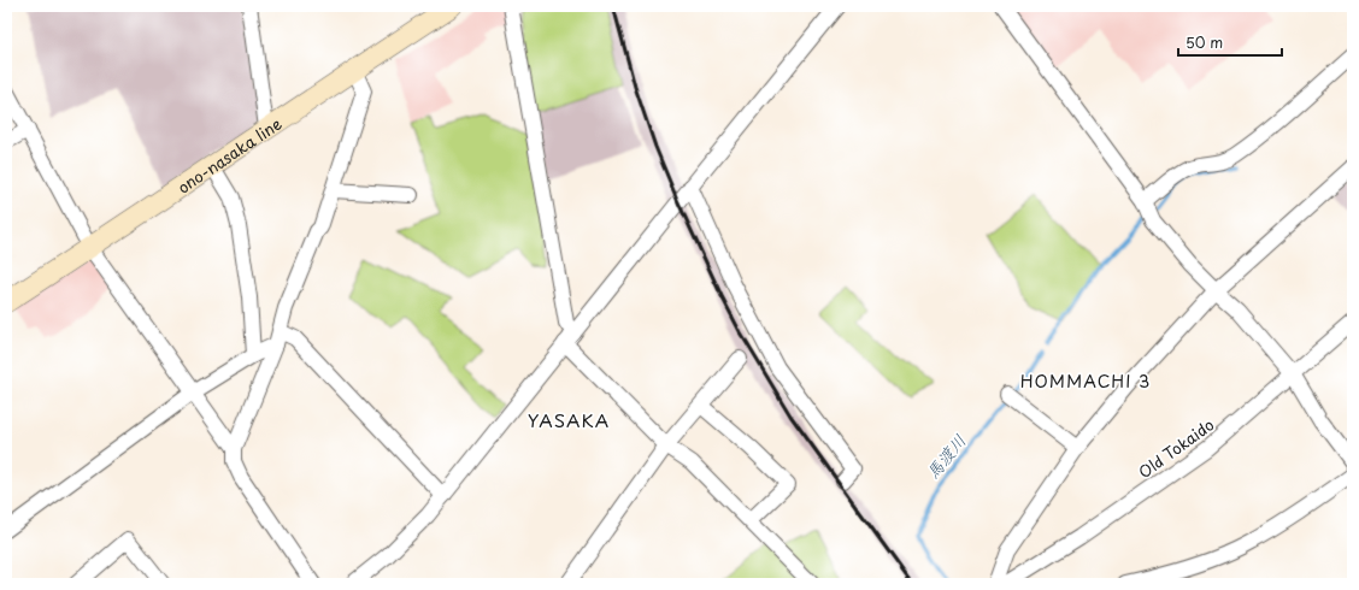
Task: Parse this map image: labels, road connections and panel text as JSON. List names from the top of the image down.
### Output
{
  "streets": {
    "main road": ["ono-nasaka line"],
    "street": ["Old Tokaido"]
  },
  "districts": ["HOMMACHI 3", "YASAKA"],
  "water": ["馬渡川"],
  "scale_bar": "50 m"
}
